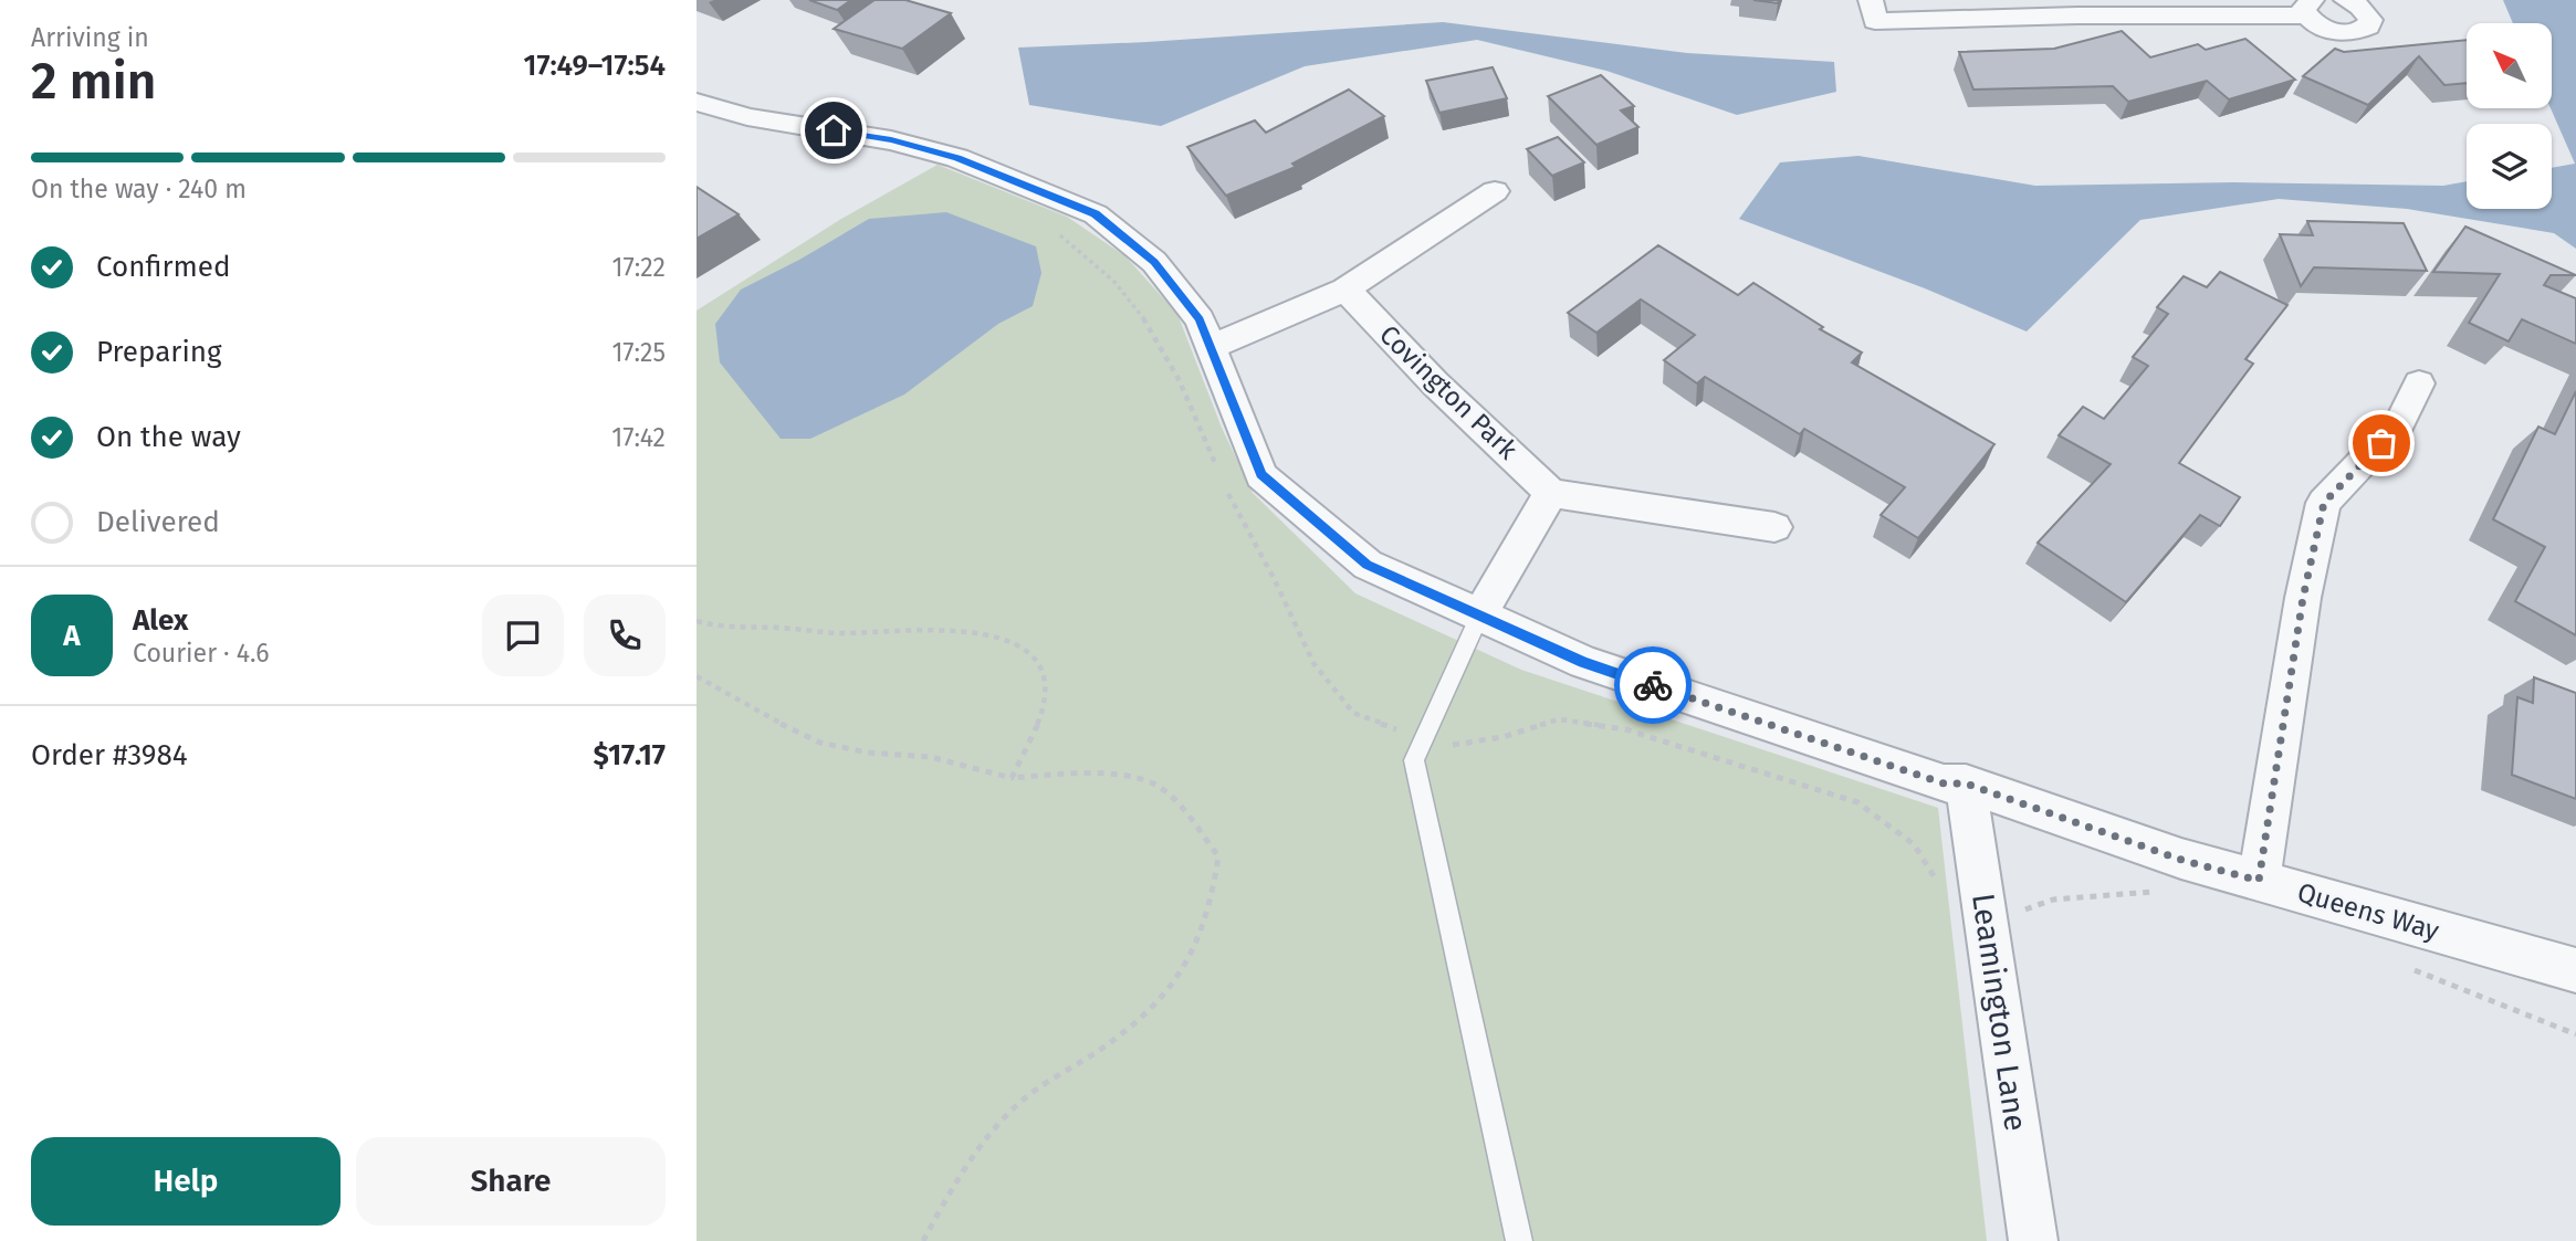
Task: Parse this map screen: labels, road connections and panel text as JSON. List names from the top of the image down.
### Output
{
  "streets": {
    "street": ["Covington Park", "Queens Way", "Leamington Lane"]
  },
  "crossings": [
    ["Queens Way", "Leamington Lane"]
  ],
  "north": "top left",
  "page": {
    "heading": ["2 min", "Arriving in", "17:49–17:54"],
    "panel": [
      "Alex",
      "Courier · 4.6",
      "Order #3984",
      "$17.17"
    ],
    "bar": "On the way · 240 m",
    "list": [
      ["Confirmed", "17:22"],
      ["Preparing", "17:25"],
      ["On the way", "17:42"],
      "Delivered"
    ],
    "round": "A",
    "buttons": ["Help", "Share"]
  }
}
